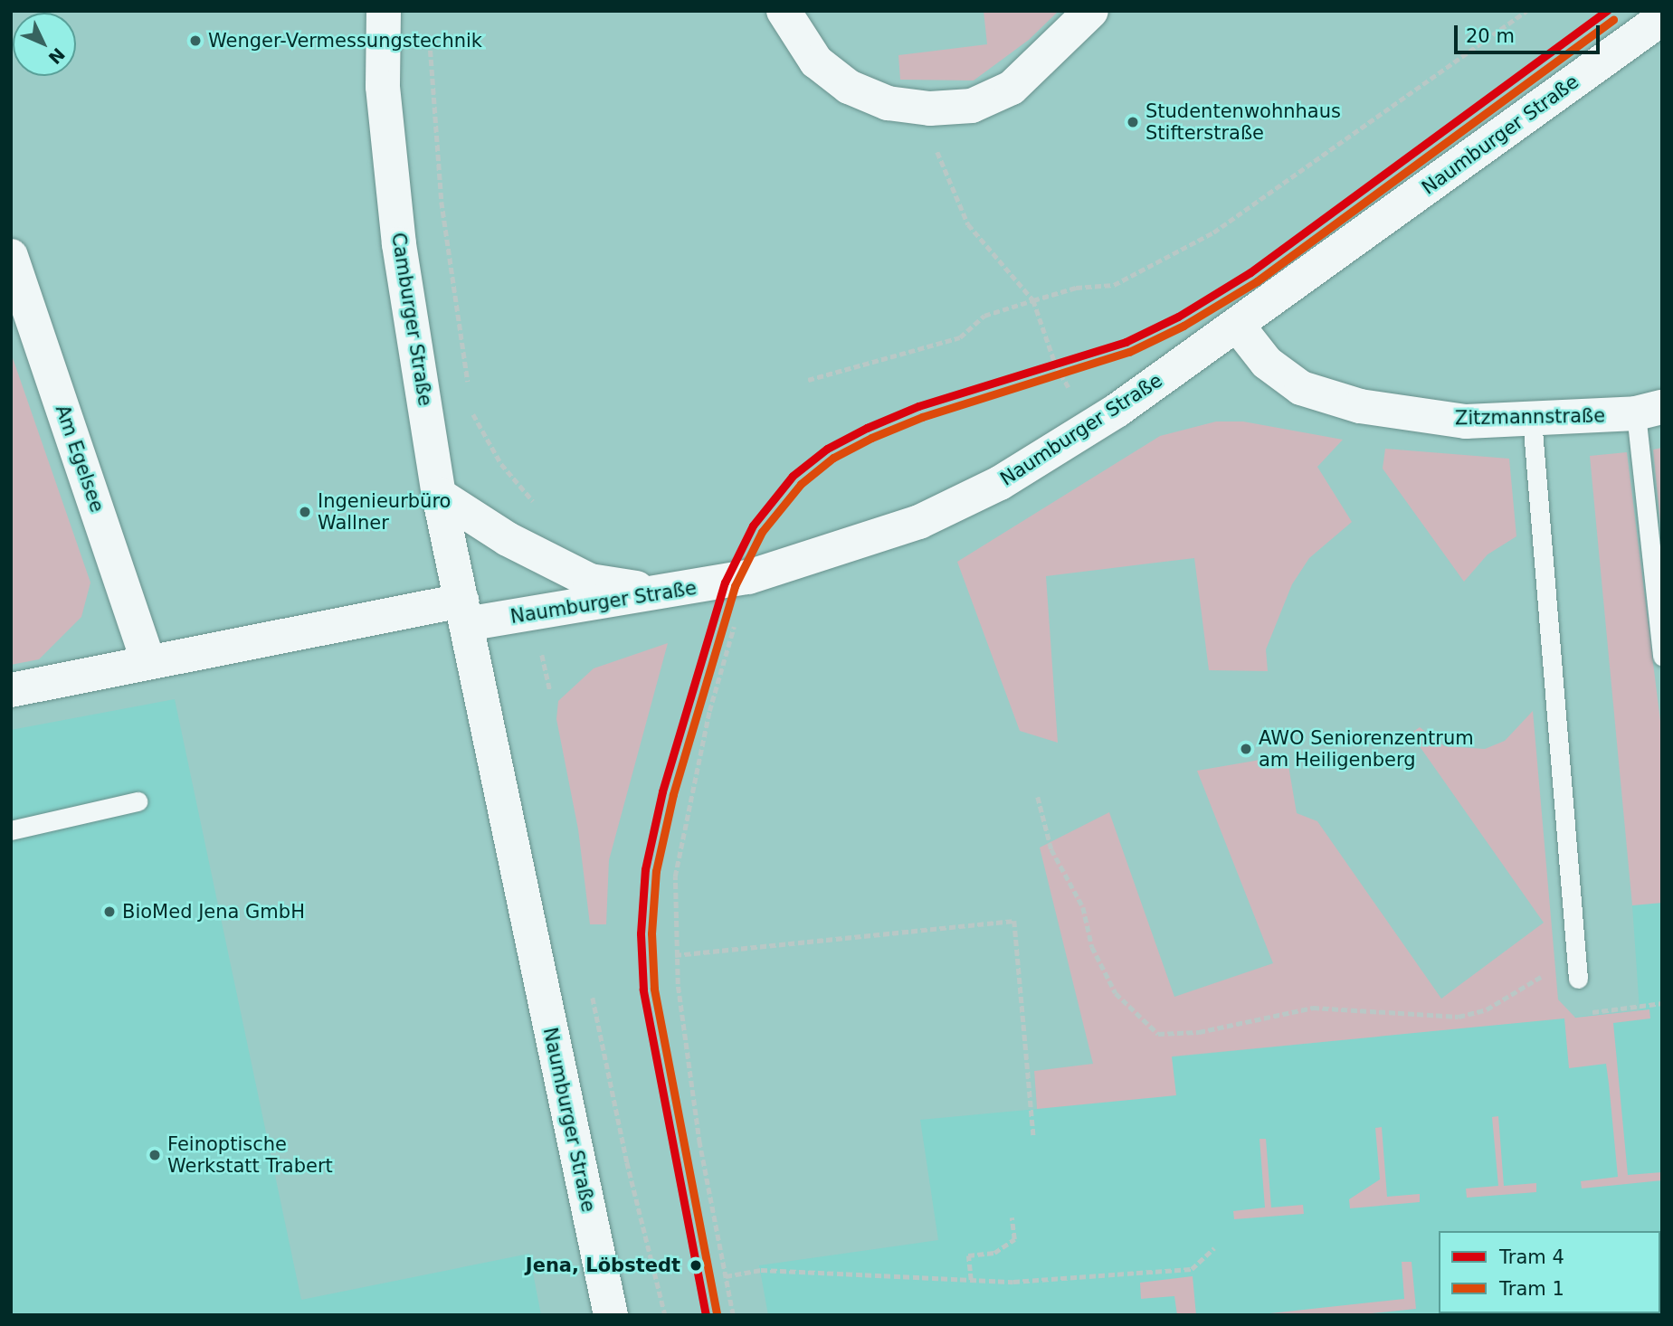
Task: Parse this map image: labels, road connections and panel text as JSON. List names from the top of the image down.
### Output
{
  "streets": {
    "street": [
      "Naumburger Straße",
      "Camburger Straße",
      "Zitzmannstraße",
      "Am Egelsee"
    ]
  },
  "crossings": [
    ["Naumburger Straße", "Camburger Straße"],
    ["Naumburger Straße", "Zitzmannstraße"]
  ],
  "places": [
    "Wenger-Vermessungstechnik",
    "Studentenwohnhaus Stifterstraße",
    "Ingenieurbüro Wallner",
    "AWO Seniorenzentrum am Heiligenberg",
    "BioMed Jena GmbH",
    "Feinoptische Werkstatt Trabert",
    "Jena, Löbstedt"
  ],
  "lines": ["tram line 4", "tram line 1"],
  "legend": ["Tram 4", "Tram 1"],
  "scale_bar": "20 m",
  "north": "bottom right"
}
